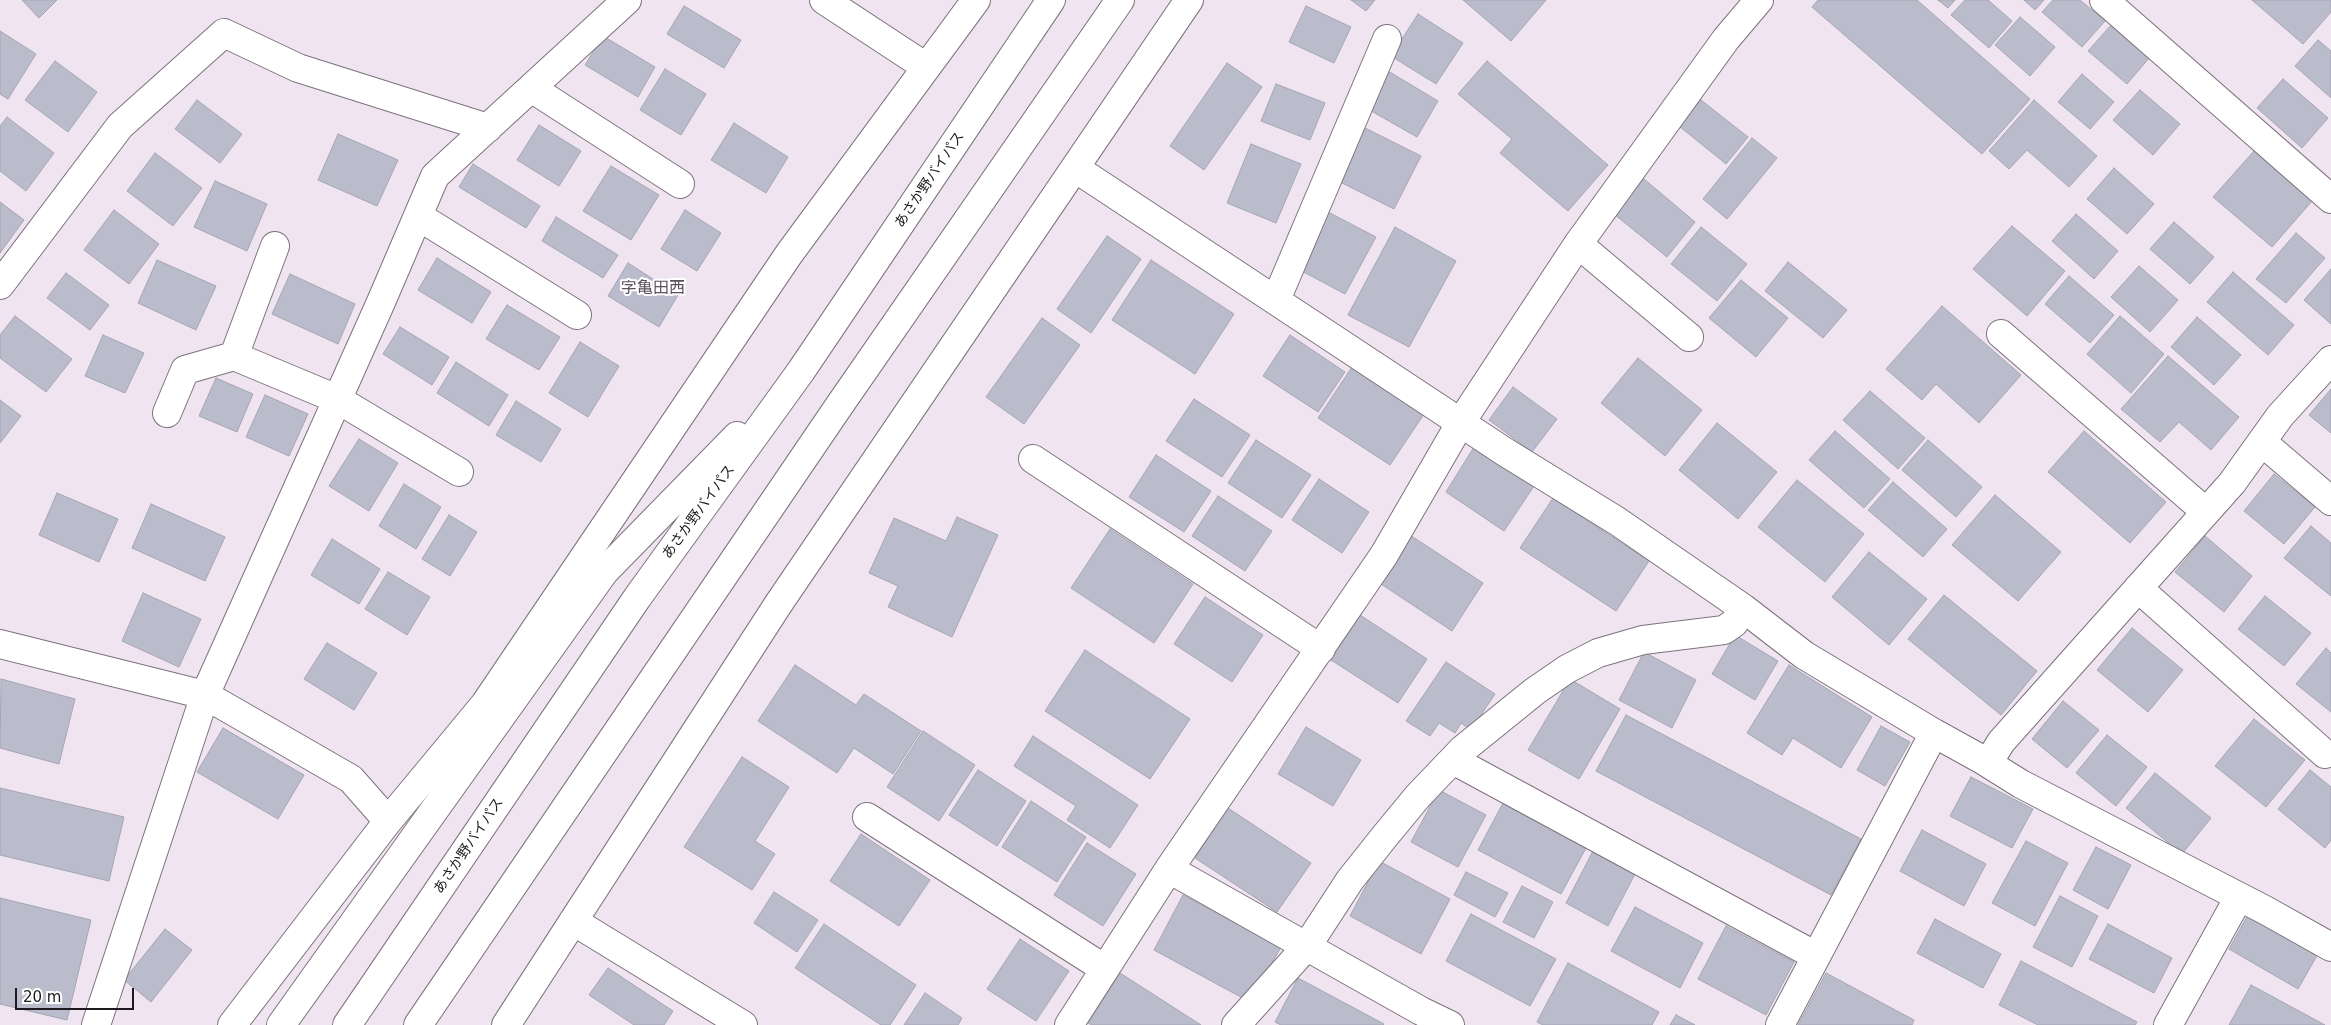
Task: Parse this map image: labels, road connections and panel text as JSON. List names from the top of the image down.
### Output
{
  "streets": {
    "main road": ["あさか野バイパス"]
  },
  "districts": ["字亀田西"],
  "scale_bar": "20 m"
}
